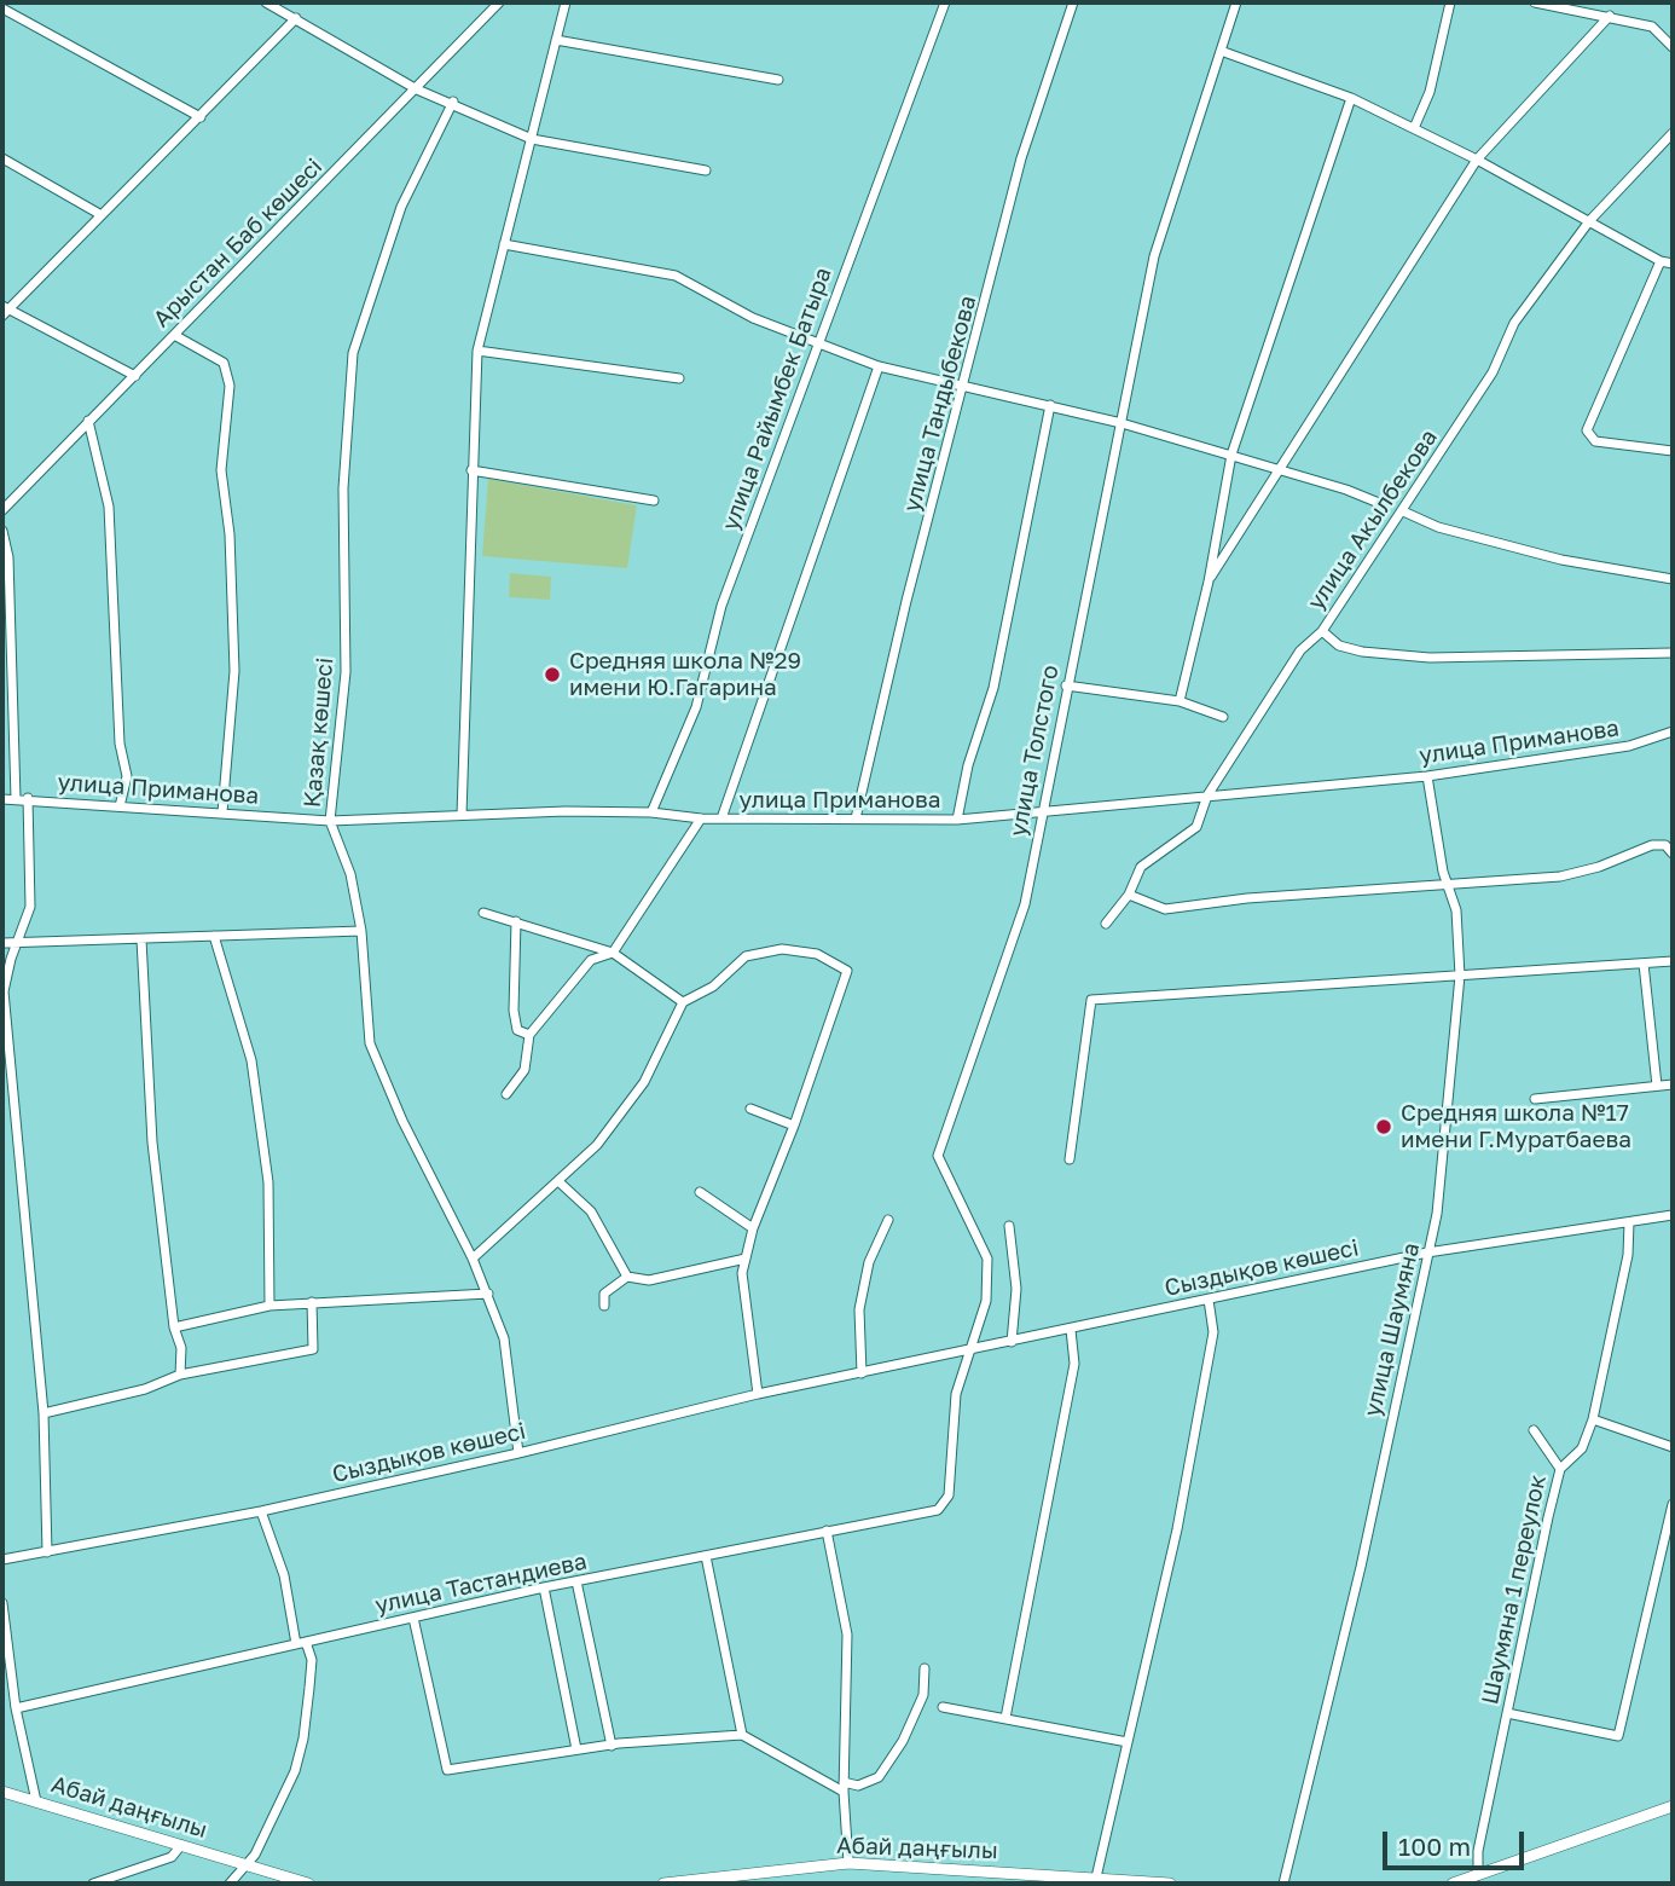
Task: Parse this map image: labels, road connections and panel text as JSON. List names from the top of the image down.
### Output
{
  "streets": {
    "street": [
      "Арыстан Баб көшесі",
      "улица Райымбек Батыра",
      "улица Тандыбекова",
      "улица Акылбекова",
      "Қазақ көшесі",
      "улица Приманова",
      "улица Толстого",
      "Сыздықов көшесі",
      "улица Шаумяна",
      "улица Тастандиева",
      "Шаумяна 1 переулок",
      "Абай даңғылы"
    ]
  },
  "crossings": [
    ["улица Райымбек Батыра", "улица Приманова"],
    ["улица Тандыбекова", "улица Приманова"],
    ["улица Акылбекова", "улица Приманова"],
    ["Қазақ көшесі", "улица Приманова"],
    ["Қазақ көшесі", "Сыздықов көшесі"],
    ["улица Приманова", "улица Толстого"],
    ["улица Приманова", "улица Шаумяна"],
    ["улица Толстого", "Сыздықов көшесі"],
    ["улица Толстого", "улица Тастандиева"],
    ["Сыздықов көшесі", "улица Шаумяна"],
    ["Сыздықов көшесі", "Шаумяна 1 переулок"]
  ],
  "places": ["Средняя школа №29 имени Ю.Гагарина", "Средняя школа №17 имени Г.Муратбаева"],
  "scale_bar": "100 m"
}
